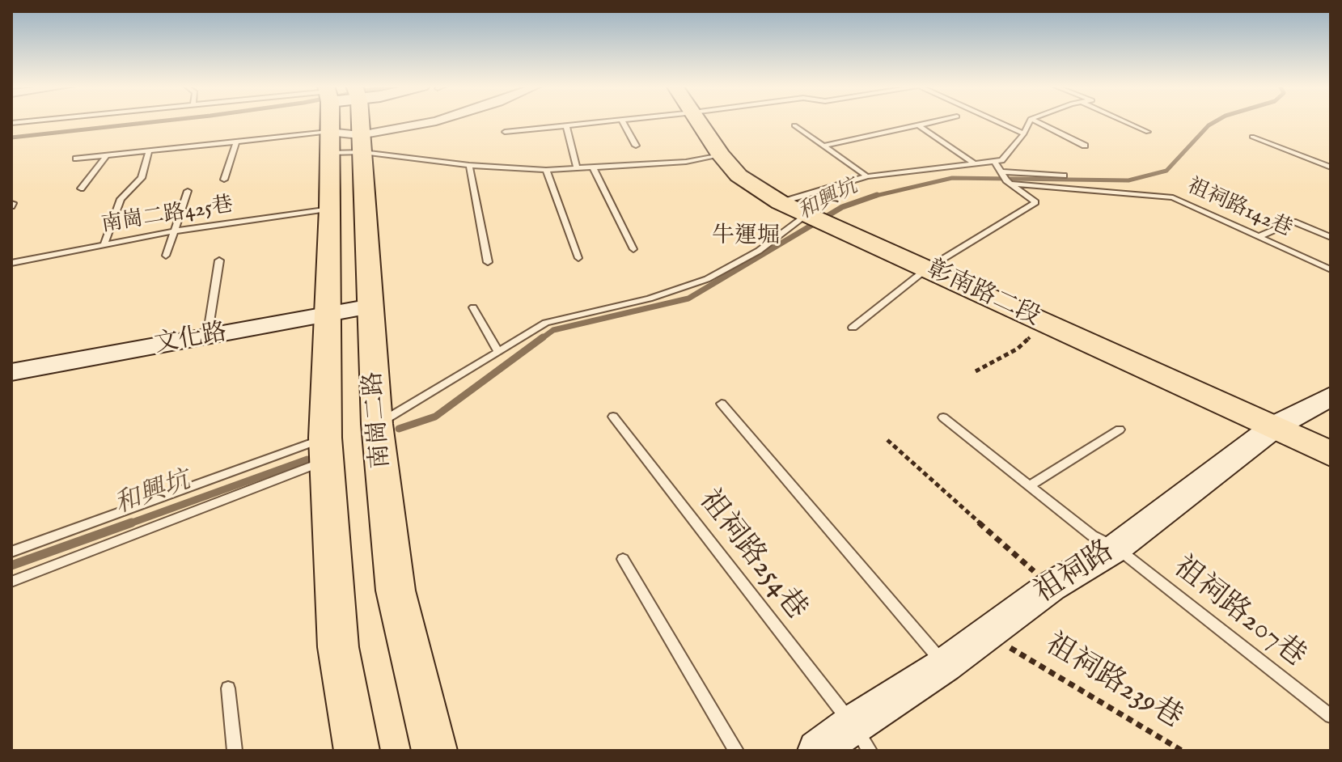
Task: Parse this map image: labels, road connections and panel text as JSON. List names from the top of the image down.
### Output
{
  "streets": {
    "main road": ["彰南路二段", "南崗二路"],
    "street": ["文化路", "祖祠路"],
    "lane": [
      "祖祠路142巷",
      "南崗二路425巷",
      "祖祠路254巷",
      "祖祠路207巷"
    ],
    "path": ["祖祠路239巷"]
  },
  "crossings": [
    ["南崗二路425巷", "南崗二路"],
    ["彰南路二段", "祖祠路"],
    ["文化路", "南崗二路"],
    ["祖祠路254巷", "祖祠路"],
    ["祖祠路", "祖祠路207巷"],
    ["祖祠路", "祖祠路239巷"]
  ],
  "districts": ["牛運堀"],
  "water": ["和興坑"]
}
